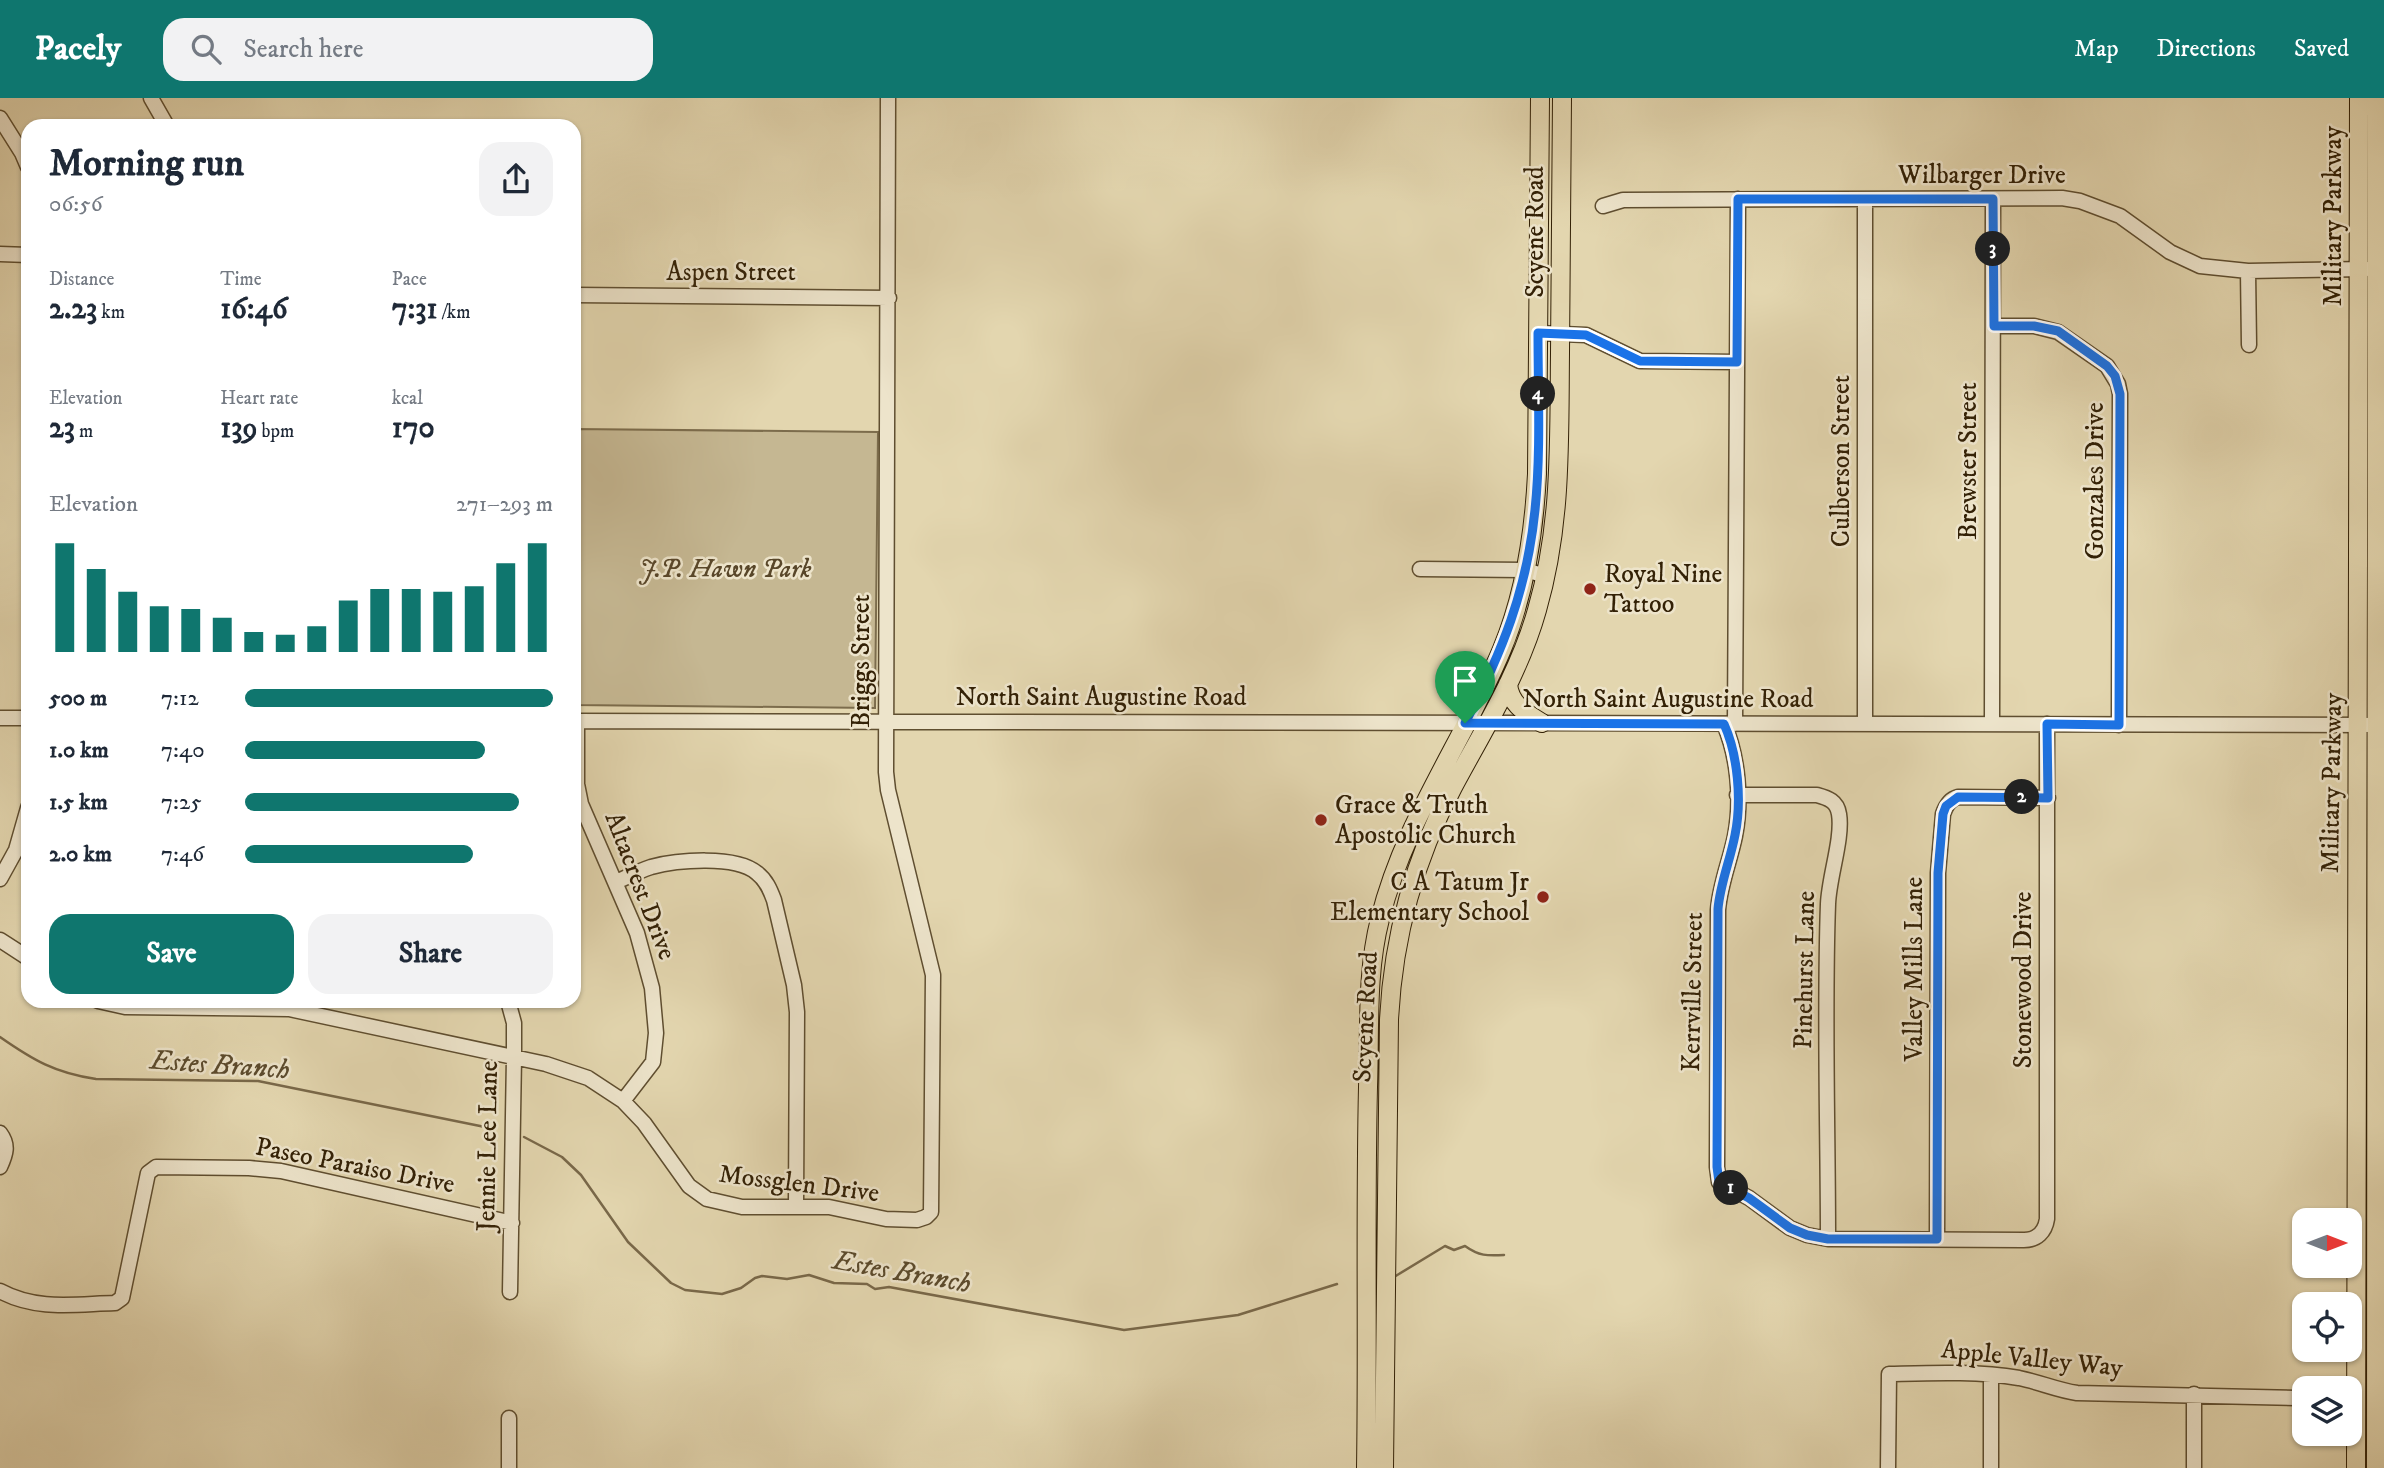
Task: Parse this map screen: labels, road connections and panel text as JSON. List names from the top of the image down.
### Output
{
  "streets": {
    "main road": ["Military Parkway", "Scyene Road"],
    "street": [
      "Wilbarger Drive",
      "Aspen Street",
      "Culberson Street",
      "Brewster Street",
      "Gonzales Drive",
      "Briggs Street",
      "North Saint Augustine Road",
      "Altacrest Drive",
      "Valley Mills Lane",
      "Pinehurst Lane",
      "Stonewood Drive",
      "Kerrville Street",
      "Jennie Lee Lane",
      "Paseo Paraiso Drive",
      "Mossglen Drive",
      "Apple Valley Way"
    ]
  },
  "crossings": [
    ["Wilbarger Drive", "Military Parkway"],
    ["Wilbarger Drive", "Culberson Street"],
    ["Wilbarger Drive", "Brewster Street"],
    ["Wilbarger Drive", "Kerrville Street"],
    ["Military Parkway", "North Saint Augustine Road"],
    ["Scyene Road", "North Saint Augustine Road"],
    ["Aspen Street", "Briggs Street"],
    ["Culberson Street", "North Saint Augustine Road"],
    ["Brewster Street", "Gonzales Drive"],
    ["Brewster Street", "North Saint Augustine Road"],
    ["Gonzales Drive", "North Saint Augustine Road"],
    ["Briggs Street", "North Saint Augustine Road"],
    ["Briggs Street", "Mossglen Drive"],
    ["North Saint Augustine Road", "Stonewood Drive"],
    ["North Saint Augustine Road", "Kerrville Street"],
    ["Altacrest Drive", "Mossglen Drive"],
    ["Valley Mills Lane", "Stonewood Drive"],
    ["Pinehurst Lane", "Kerrville Street"],
    ["Jennie Lee Lane", "Paseo Paraiso Drive"],
    ["Jennie Lee Lane", "Mossglen Drive"]
  ],
  "water": ["Estes Branch"],
  "parks": ["J.P. Hawn Park"],
  "places": ["Royal Nine Tattoo", "Grace & Truth Apostolic Church", "C A Tatum Jr Elementary School"],
  "north": "right",
  "page": {
    "header": "Pacely",
    "search": "Search here",
    "nav": ["Map", "Directions", "Saved"],
    "heading": ["Morning run", "06:56"],
    "pins": [
      "3",
      "4",
      "2",
      "1"
    ],
    "stats": [
      ["Distance", "2.23 km"],
      ["Time", "16:46"],
      ["Pace", "7:31 /km"],
      ["Elevation", "23 m"],
      ["Heart rate", "139 bpm"],
      ["kcal", "170"]
    ],
    "chart": ["Elevation", "271–293 m"],
    "list": [
      {
        "name": "500 m",
        "note": "7:12"
      },
      {
        "name": "1.0 km",
        "note": "7:40"
      },
      {
        "name": "1.5 km",
        "note": "7:25"
      },
      {
        "name": "2.0 km",
        "note": "7:46"
      }
    ],
    "buttons": ["Save", "Share"]
  }
}
